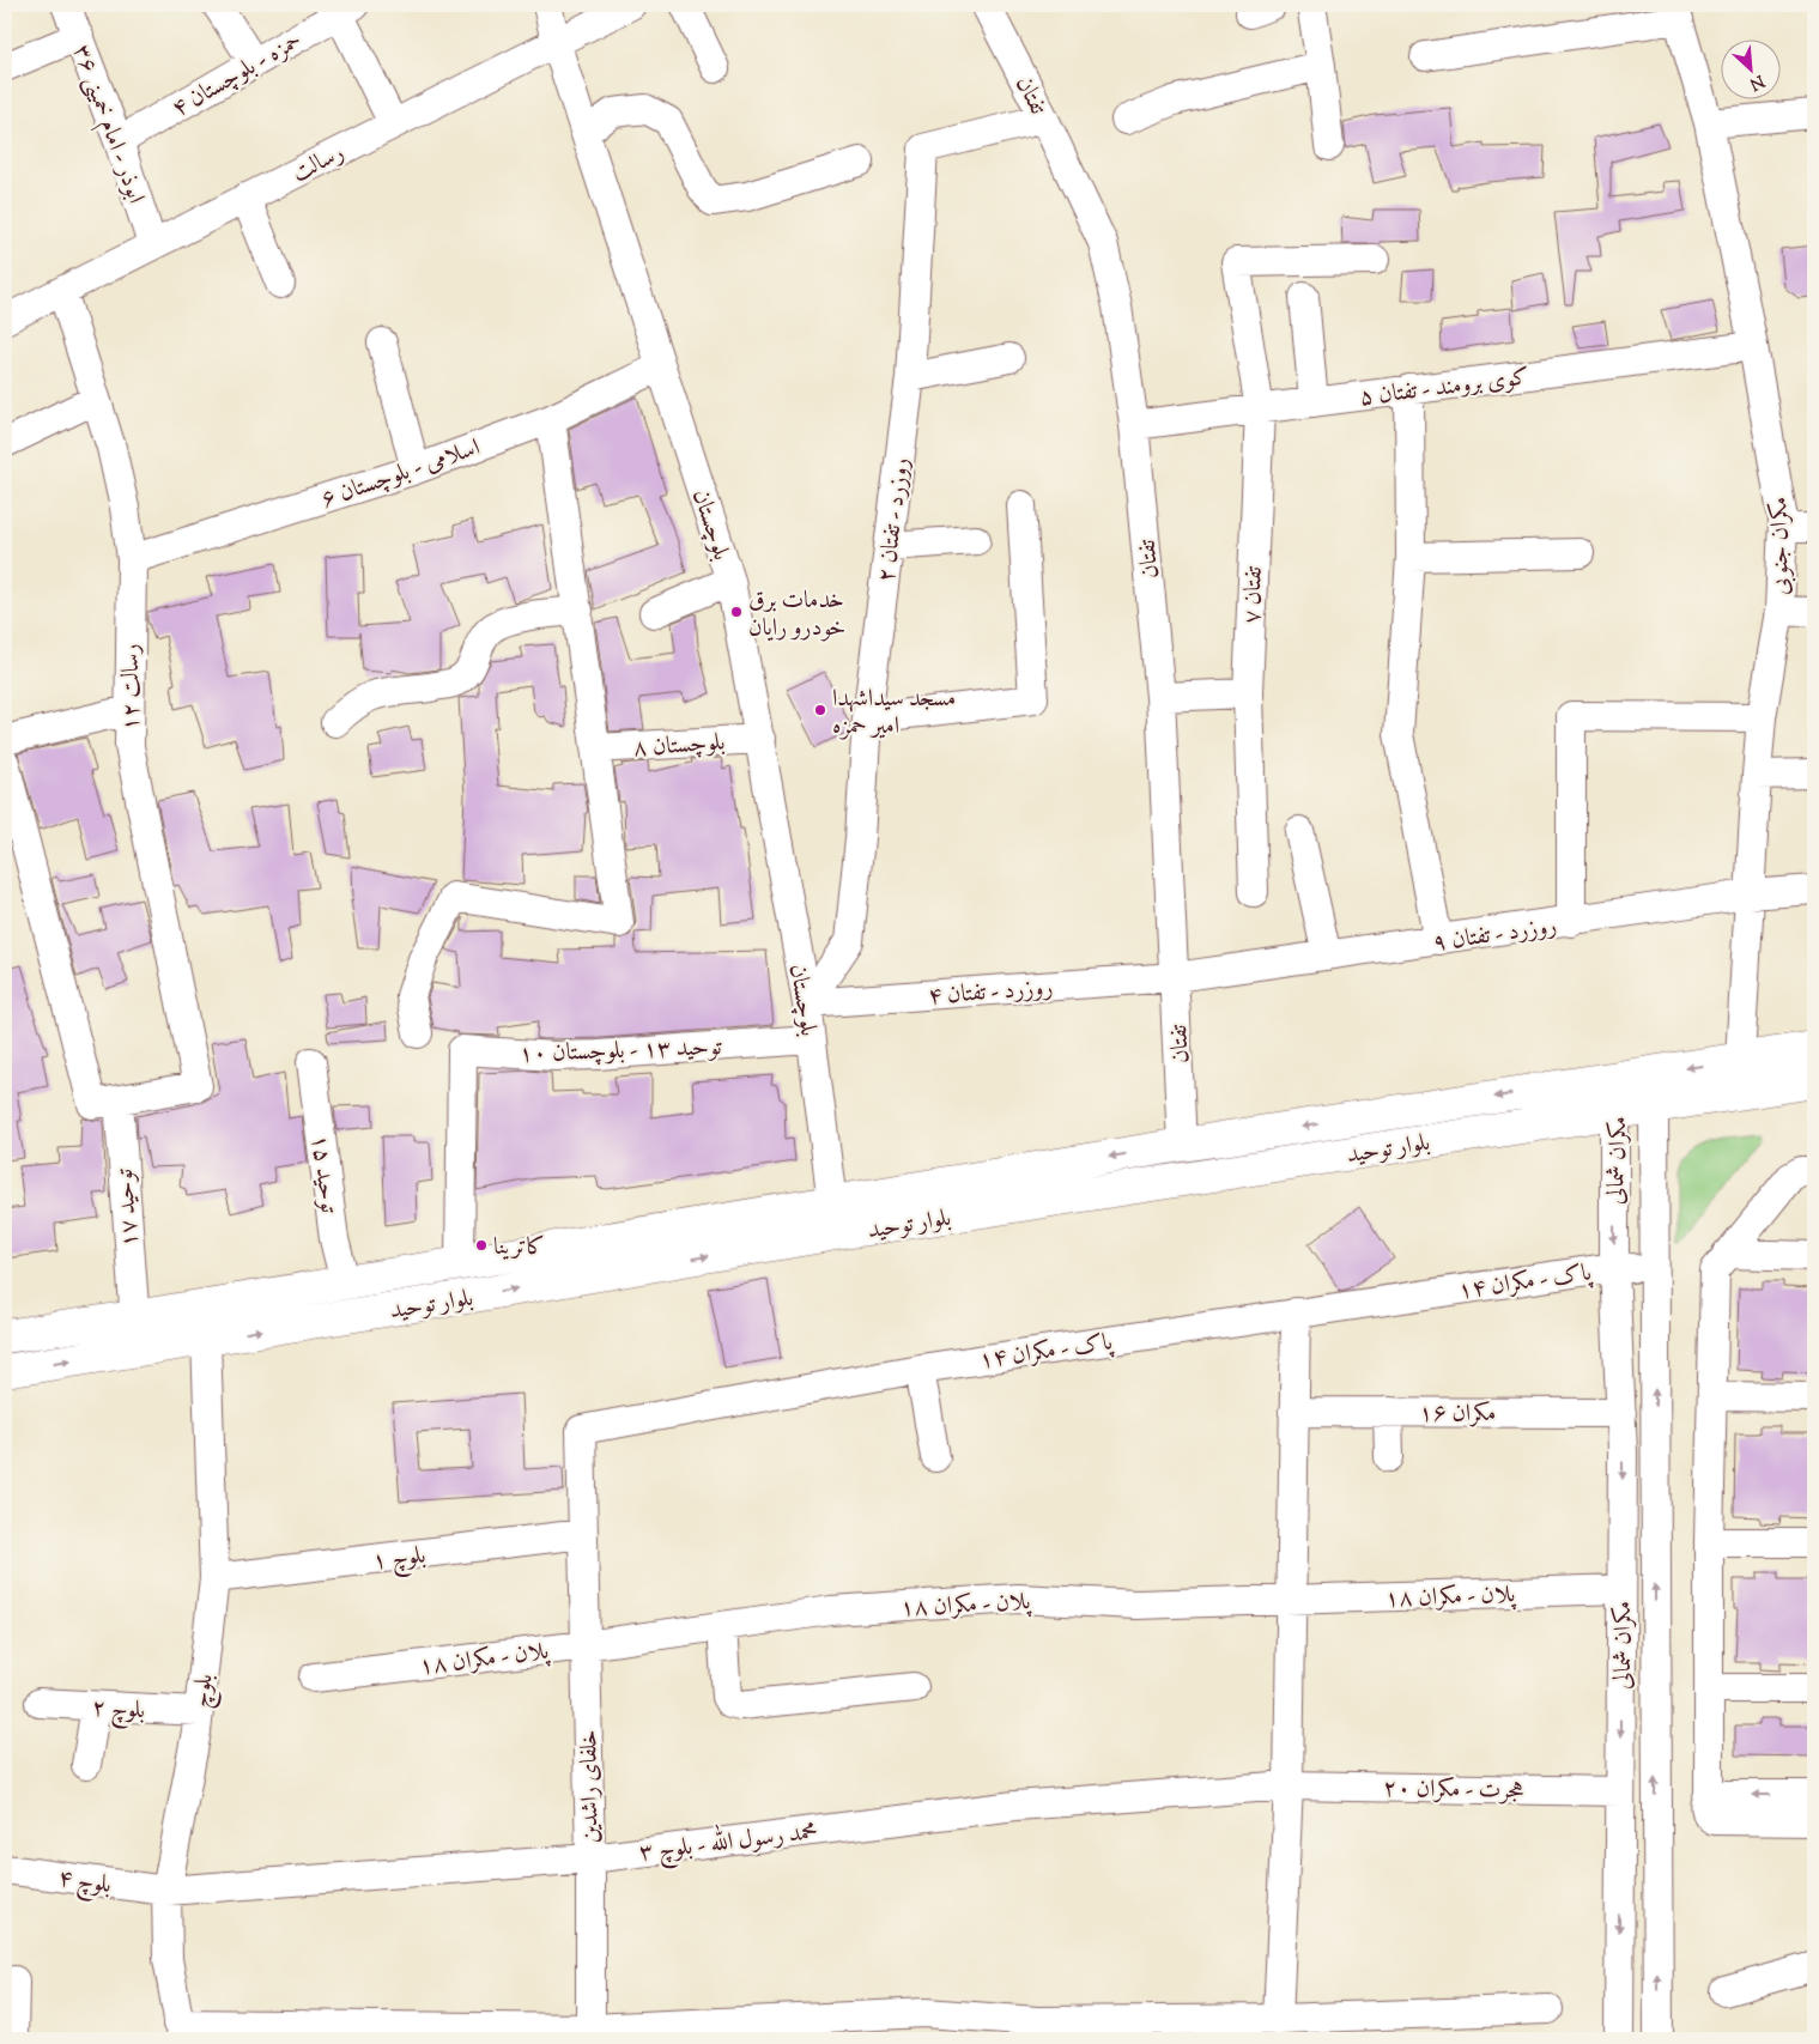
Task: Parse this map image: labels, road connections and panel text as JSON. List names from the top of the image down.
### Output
{
  "streets": {
    "main road": ["بلوار توحید"],
    "street": [
      "حمزه - بلوچستان ۴",
      "تفتان",
      "ابوذر - امام خمینی ۳۶",
      "رسالت",
      "کوی برومند - تفتان ۵",
      "اسلامی - بلوچستان ۶",
      "روزرد - تفتان ۲",
      "بلوچستان",
      "مکران جنوبی",
      "تفتان ۷",
      "رسالت ۱۲",
      "بلوچستان ۸",
      "روزرد - تفتان ۹",
      "روزرد - تفتان ۴",
      "توحید ۱۳ - بلوچستان ۱۰",
      "مکران شمالی",
      "توحید ۱۵",
      "توحید ۱۷",
      "پاک - مکران ۱۴",
      "مکران ۱۶",
      "بلوچ ۱",
      "پلان - مکران ۱۸",
      "بلوچ",
      "بلوچ ۲",
      "خلفای راشدین",
      "هجرت - مکران ۲۰",
      "محمد رسول الله - بلوچ ۳",
      "بلوچ ۴"
    ]
  },
  "crossings": [
    ["حمزه - بلوچستان ۴", "ابوذر - امام خمینی ۳۶"],
    ["تفتان", "کوی برومند - تفتان ۵"],
    ["تفتان", "روزرد - تفتان ۲"],
    ["تفتان", "روزرد - تفتان ۹"],
    ["تفتان", "روزرد - تفتان ۴"],
    ["تفتان", "بلوار توحید"],
    ["ابوذر - امام خمینی ۳۶", "رسالت"],
    ["رسالت", "بلوچستان"],
    ["رسالت", "رسالت ۱۲"],
    ["کوی برومند - تفتان ۵", "مکران جنوبی"],
    ["کوی برومند - تفتان ۵", "تفتان ۷"],
    ["اسلامی - بلوچستان ۶", "بلوچستان"],
    ["اسلامی - بلوچستان ۶", "رسالت ۱۲"],
    ["روزرد - تفتان ۲", "بلوچستان"],
    ["روزرد - تفتان ۲", "روزرد - تفتان ۴"],
    ["بلوچستان", "بلوچستان ۸"],
    ["بلوچستان", "روزرد - تفتان ۴"],
    ["بلوچستان", "توحید ۱۳ - بلوچستان ۱۰"],
    ["بلوچستان", "بلوار توحید"],
    ["مکران جنوبی", "روزرد - تفتان ۹"],
    ["مکران جنوبی", "بلوار توحید"],
    ["رسالت ۱۲", "توحید ۱۷"],
    ["روزرد - تفتان ۹", "روزرد - تفتان ۴"],
    ["توحید ۱۳ - بلوچستان ۱۰", "بلوار توحید"],
    ["بلوار توحید", "مکران شمالی"],
    ["بلوار توحید", "توحید ۱۵"],
    ["بلوار توحید", "توحید ۱۷"],
    ["بلوار توحید", "بلوچ"],
    ["مکران شمالی", "پاک - مکران ۱۴"],
    ["مکران شمالی", "مکران ۱۶"],
    ["مکران شمالی", "پلان - مکران ۱۸"],
    ["مکران شمالی", "هجرت - مکران ۲۰"],
    ["پاک - مکران ۱۴", "بلوچ ۱"],
    ["پاک - مکران ۱۴", "خلفای راشدین"],
    ["بلوچ ۱", "بلوچ"],
    ["بلوچ ۱", "خلفای راشدین"],
    ["پلان - مکران ۱۸", "خلفای راشدین"],
    ["بلوچ", "بلوچ ۲"],
    ["بلوچ", "محمد رسول الله - بلوچ ۳"],
    ["بلوچ", "بلوچ ۴"],
    ["خلفای راشدین", "محمد رسول الله - بلوچ ۳"],
    ["هجرت - مکران ۲۰", "محمد رسول الله - بلوچ ۳"],
    ["محمد رسول الله - بلوچ ۳", "بلوچ ۴"]
  ],
  "places": ["خدمات برق خودرو رایان", "مسجد سیداشهدا امیر حمزه", "کاترینا"],
  "north": "bottom right"
}
